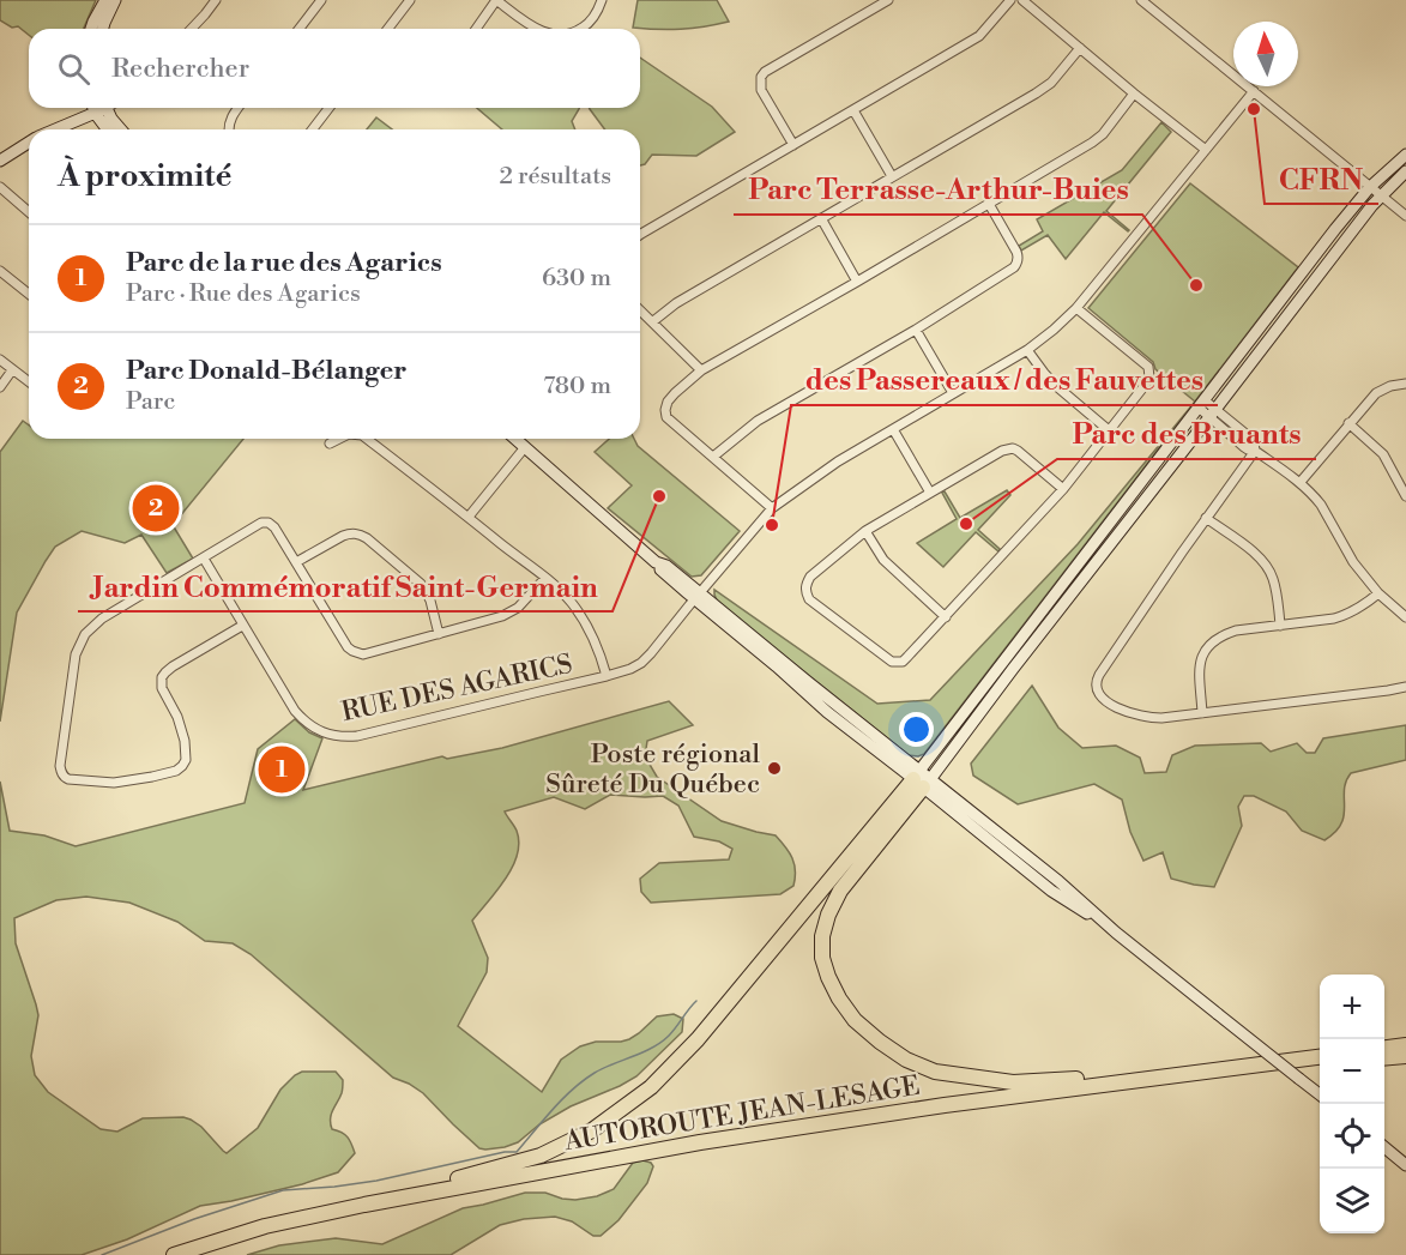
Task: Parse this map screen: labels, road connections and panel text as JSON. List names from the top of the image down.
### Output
{
  "streets": {
    "highway": ["AUTOROUTE JEAN-LESAGE"],
    "street": ["RUE DES AGARICS"]
  },
  "places": [
    "CFRN",
    "Parc Terrasse-Arthur-Buies",
    "Jardin Commémoratif Saint-Germain",
    "Parc des Bruants",
    "des Passereaux / des Fauvettes",
    "Poste régional Sûreté Du Québec"
  ],
  "north": "top",
  "page": {
    "search": "Rechercher",
    "heading": ["À proximité", "2 résultats"],
    "list": [
      {
        "mark": "1",
        "name": "Parc de la rue des Agarics",
        "note": "Parc · Rue des Agarics",
        "value": "630 m"
      },
      {
        "mark": "2",
        "name": "Parc Donald-Bélanger",
        "note": "Parc",
        "value": "780 m"
      }
    ],
    "pins": ["2", "1"],
    "map_buttons": ["+", "−"]
  }
}
